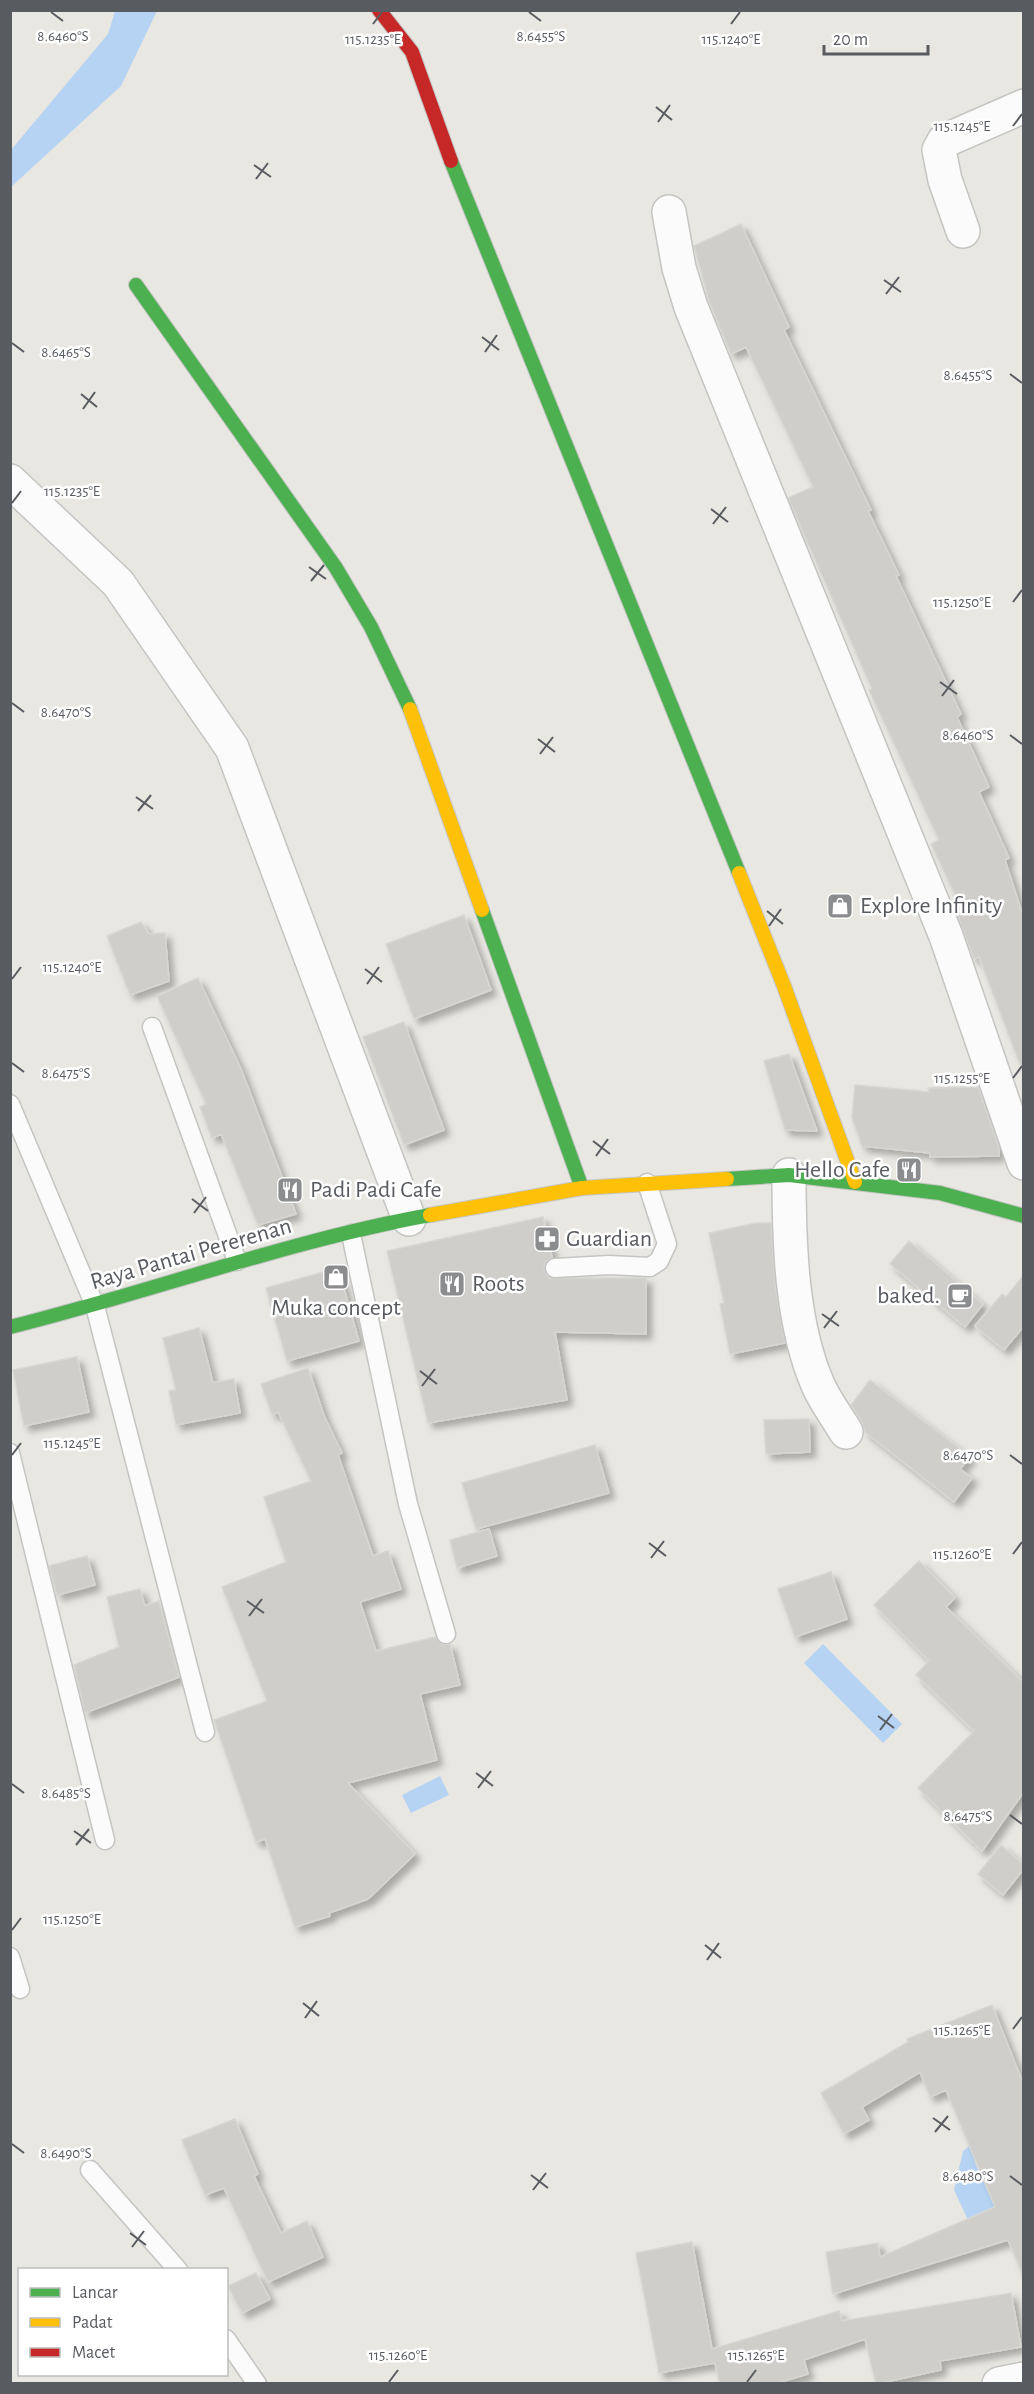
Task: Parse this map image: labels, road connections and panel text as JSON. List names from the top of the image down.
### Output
{
  "streets": {
    "street": ["Raya Pantai Pererenan"]
  },
  "places": {
    "shop": ["Explore Infinity", "Muka concept"],
    "restaurant": ["Hello Cafe", "Padi Padi Cafe", "Roots"],
    "pharmacy": ["Guardian"],
    "cafe": ["baked."]
  },
  "legend": ["Lancar", "Padat", "Macet"],
  "scale_bar": "20 m",
  "coordinates": [
    "8.6460°S",
    "8.6455°S",
    "115.1235°E",
    "115.1240°E",
    "115.1245°E",
    "8.6465°S",
    "115.1250°E",
    "8.6470°S",
    "8.6475°S",
    "115.1255°E",
    "115.1260°E",
    "8.6485°S",
    "115.1265°E",
    "8.6490°S",
    "8.6480°S"
  ]
}
